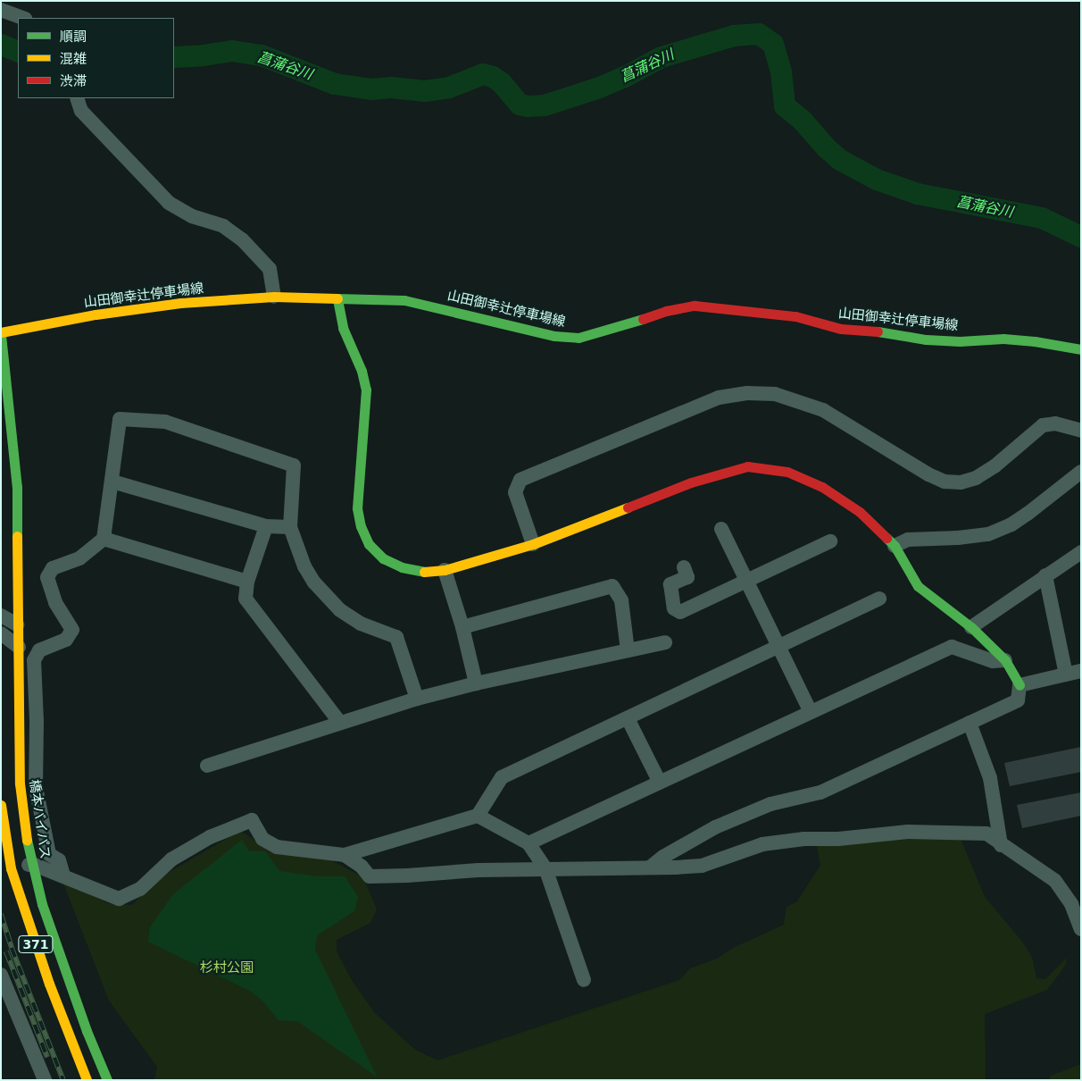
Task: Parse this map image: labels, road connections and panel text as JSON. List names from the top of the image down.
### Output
{
  "streets": {
    "main road": ["山田御幸辻停車場線", "橋本バイパス", "371"]
  },
  "crossings": [
    ["山田御幸辻停車場線", "橋本バイパス"]
  ],
  "water": ["菖蒲谷川"],
  "parks": ["杉村公園"],
  "legend": ["順調", "混雑", "渋滞"]
}
